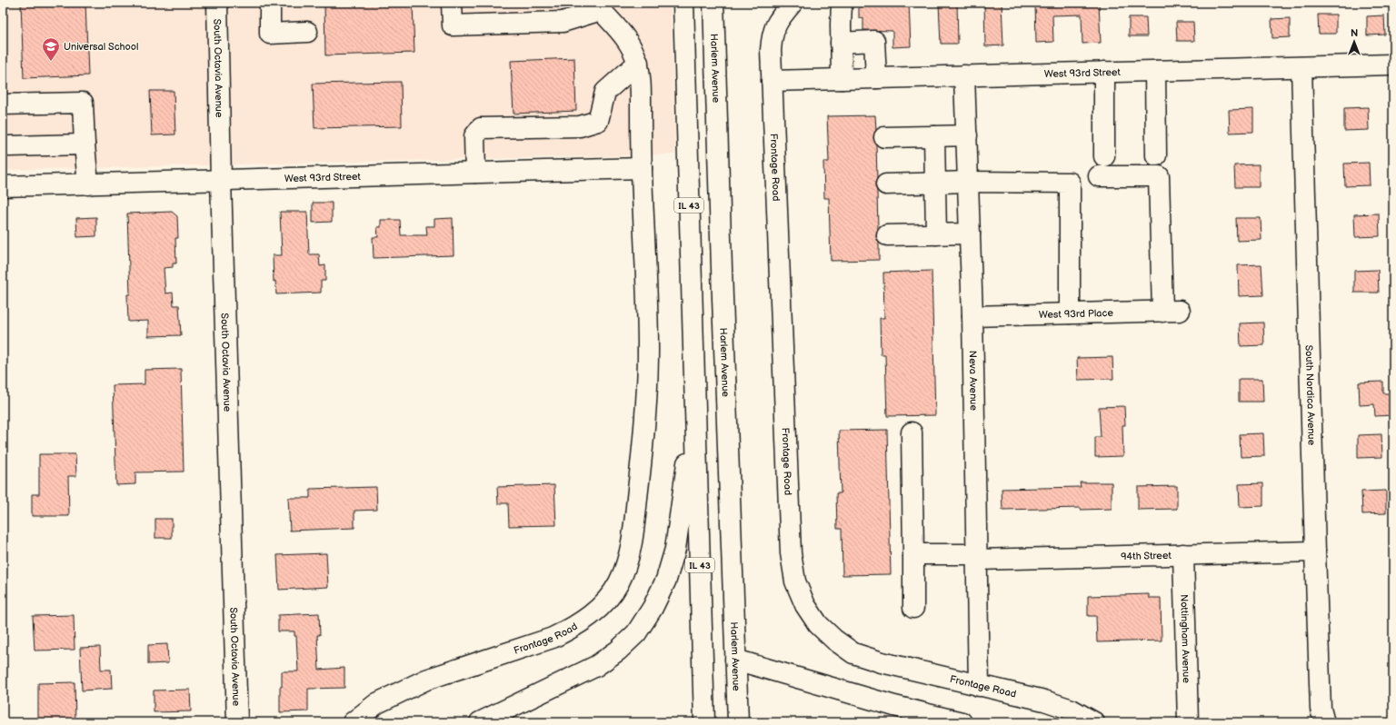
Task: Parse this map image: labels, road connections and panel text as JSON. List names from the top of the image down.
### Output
{
  "streets": {
    "street": [
      "South Octavia Avenue",
      "Harlem Avenue",
      "West 93rd Street",
      "Frontage Road",
      "IL 43",
      "West 93rd Place",
      "Neva Avenue",
      "South Nordica Avenue",
      "94th Street",
      "Nottingham Avenue"
    ]
  },
  "crossings": [
    ["South Octavia Avenue", "West 93rd Street"],
    ["West 93rd Street", "Frontage Road"],
    ["West 93rd Street", "Neva Avenue"],
    ["West 93rd Street", "South Nordica Avenue"],
    ["Frontage Road", "Neva Avenue"],
    ["West 93rd Place", "Neva Avenue"],
    ["Neva Avenue", "94th Street"],
    ["South Nordica Avenue", "94th Street"],
    ["94th Street", "Nottingham Avenue"]
  ],
  "places": {
    "school or university": ["Universal School"]
  },
  "north": "top"
}
